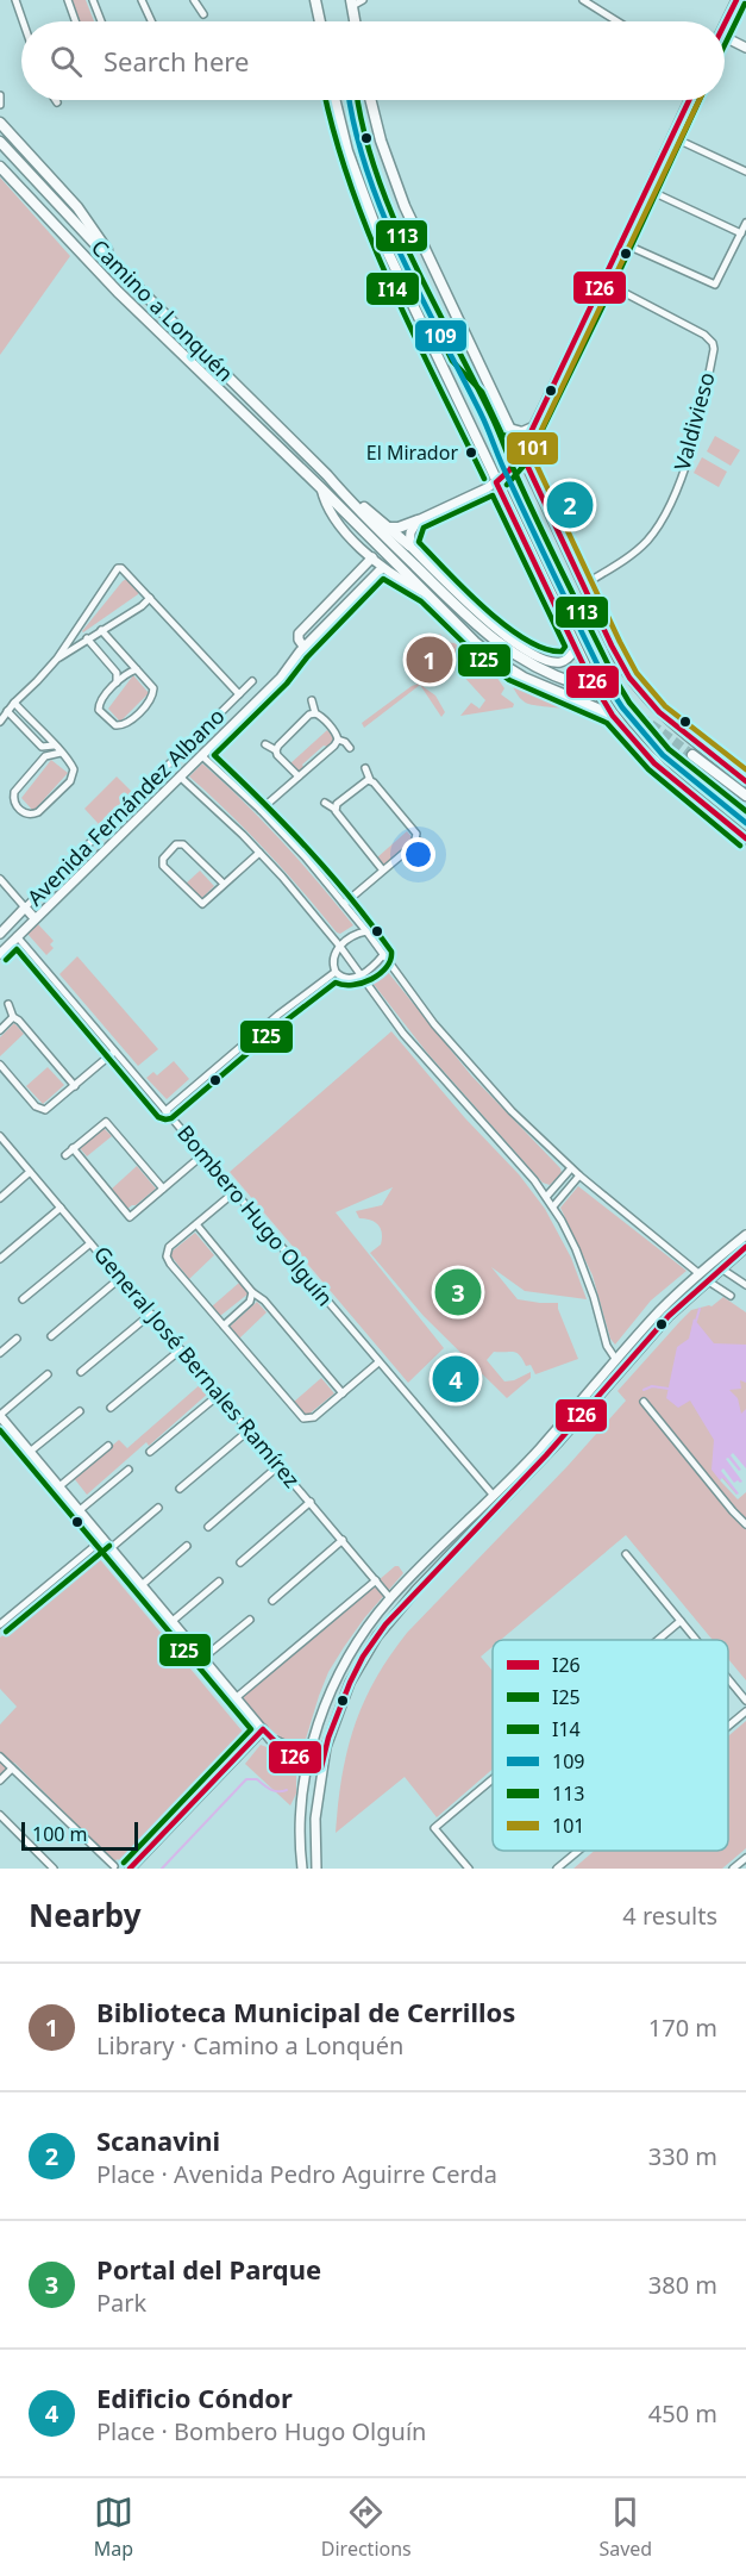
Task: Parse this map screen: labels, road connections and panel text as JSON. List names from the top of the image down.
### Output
{
  "streets": {
    "main road": ["Camino a Lonquén", "Avenida Fernández Albano"],
    "street": ["Valdivieso", "Bombero Hugo Olguín", "General José Bernales Ramírez"]
  },
  "crossings": [
    ["Camino a Lonquén", "Avenida Fernández Albano"],
    ["Avenida Fernández Albano", "Bombero Hugo Olguín"]
  ],
  "places": ["El Mirador"],
  "lines": [
    "transit line I26",
    "transit line I14",
    "transit line 109",
    "transit line 113",
    "transit line 101",
    "transit line I25"
  ],
  "legend": [
    "I26",
    "I25",
    "I14",
    "109",
    "113",
    "101"
  ],
  "scale_bar": "100 m",
  "page": {
    "search": "Search here",
    "pins": [
      "2",
      "1",
      "3",
      "4"
    ],
    "scale": "100 m",
    "heading": ["Nearby", "4 results"],
    "list": [
      {
        "mark": "1",
        "name": "Biblioteca Municipal de Cerrillos",
        "note": "Library · Camino a Lonquén",
        "value": "170 m"
      },
      {
        "mark": "2",
        "name": "Scanavini",
        "note": "Place · Avenida Pedro Aguirre Cerda",
        "value": "330 m"
      },
      {
        "mark": "3",
        "name": "Portal del Parque",
        "note": "Park",
        "value": "380 m"
      },
      {
        "mark": "4",
        "name": "Edificio Cóndor",
        "note": "Place · Bombero Hugo Olguín",
        "value": "450 m"
      }
    ],
    "nav": ["Map", "Directions", "Saved"]
  }
}
